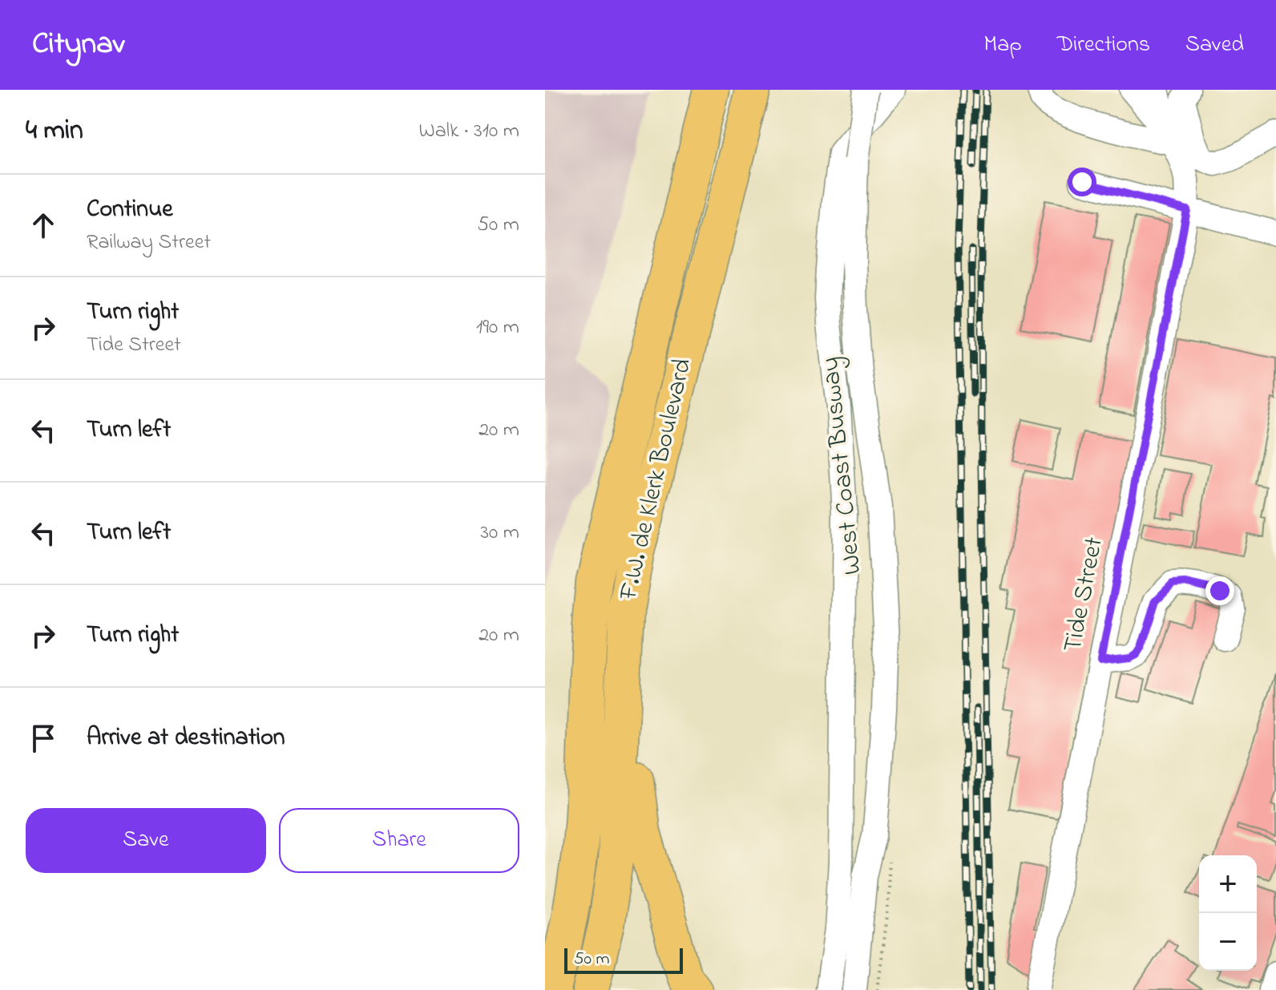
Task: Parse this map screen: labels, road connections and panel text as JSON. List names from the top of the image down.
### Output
{
  "streets": {
    "highway": ["F.W. de Klerk Boulevard"],
    "street": ["West Coast Busway", "Tide Street"]
  },
  "scale_bar": "50 m",
  "page": {
    "header": "Citynav",
    "nav": ["Map", "Directions", "Saved"],
    "heading": ["4 min", "Walk · 310 m"],
    "list": [
      ["Continue", "Railway Street", "50 m"],
      ["Turn right", "Tide Street", "190 m"],
      ["Turn left", "20 m"],
      ["Turn left", "30 m"],
      ["Turn right", "20 m"],
      "Arrive at destination"
    ],
    "buttons": ["Save", "Share"],
    "map_buttons": ["+", "−"],
    "scale": "50 m"
  }
}
